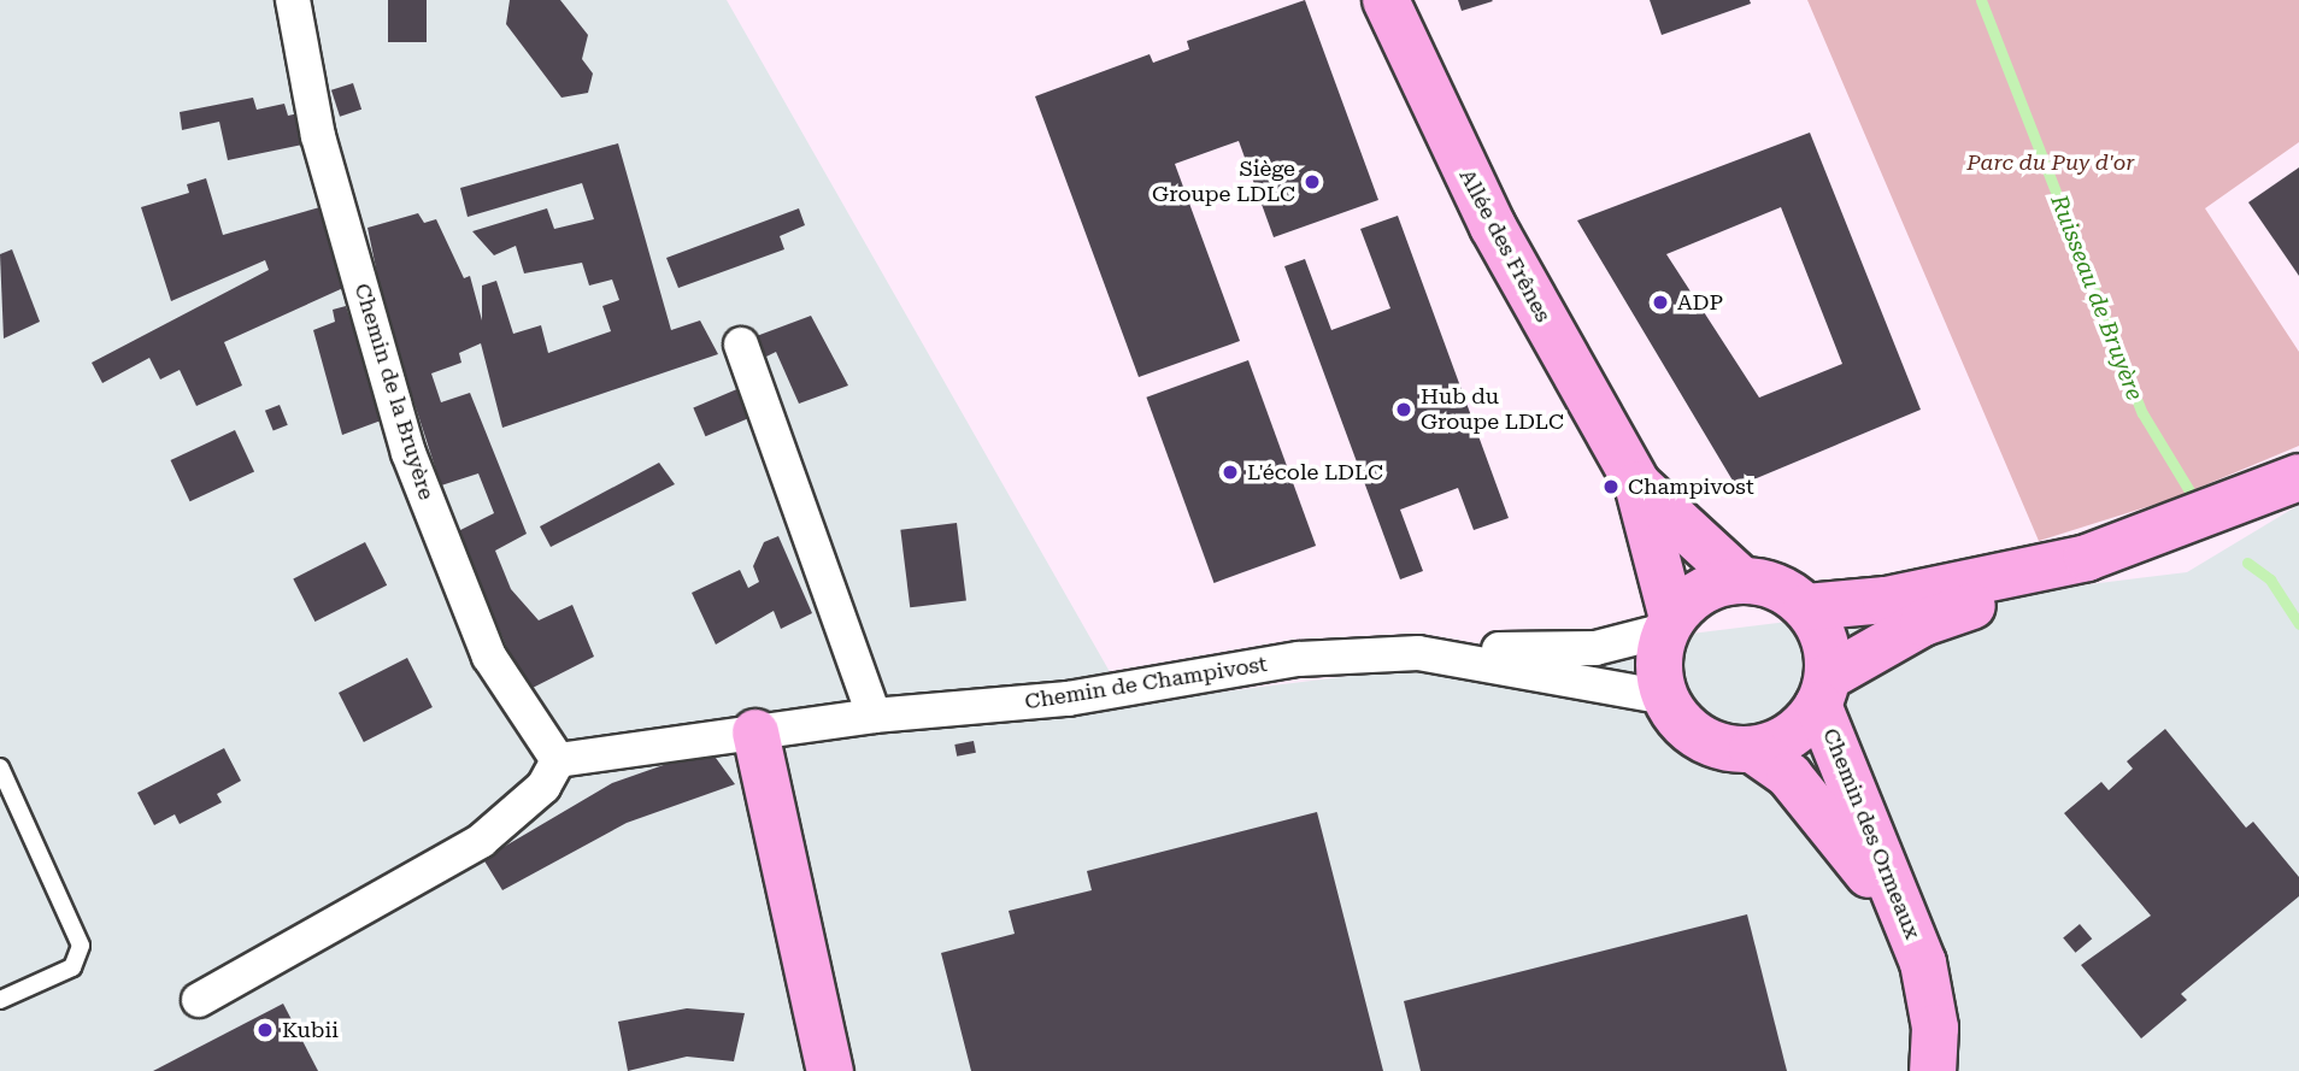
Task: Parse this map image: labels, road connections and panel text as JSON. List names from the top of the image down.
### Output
{
  "streets": {
    "street": [
      "Allée des Frênes",
      "Chemin de la Bruyère",
      "Chemin de Champivost",
      "Chemin des Ormeaux"
    ]
  },
  "crossings": [
    ["Allée des Frênes", "Chemin de Champivost"],
    ["Allée des Frênes", "Chemin des Ormeaux"],
    ["Chemin de Champivost", "Chemin des Ormeaux"]
  ],
  "water": ["Ruisseau de Bruyère"],
  "parks": ["Parc du Puy d'or"],
  "places": [
    "Siège Groupe LDLC",
    "ADP",
    "Hub du Groupe LDLC",
    "L'école LDLC",
    "Champivost",
    "Kubii"
  ]
}
